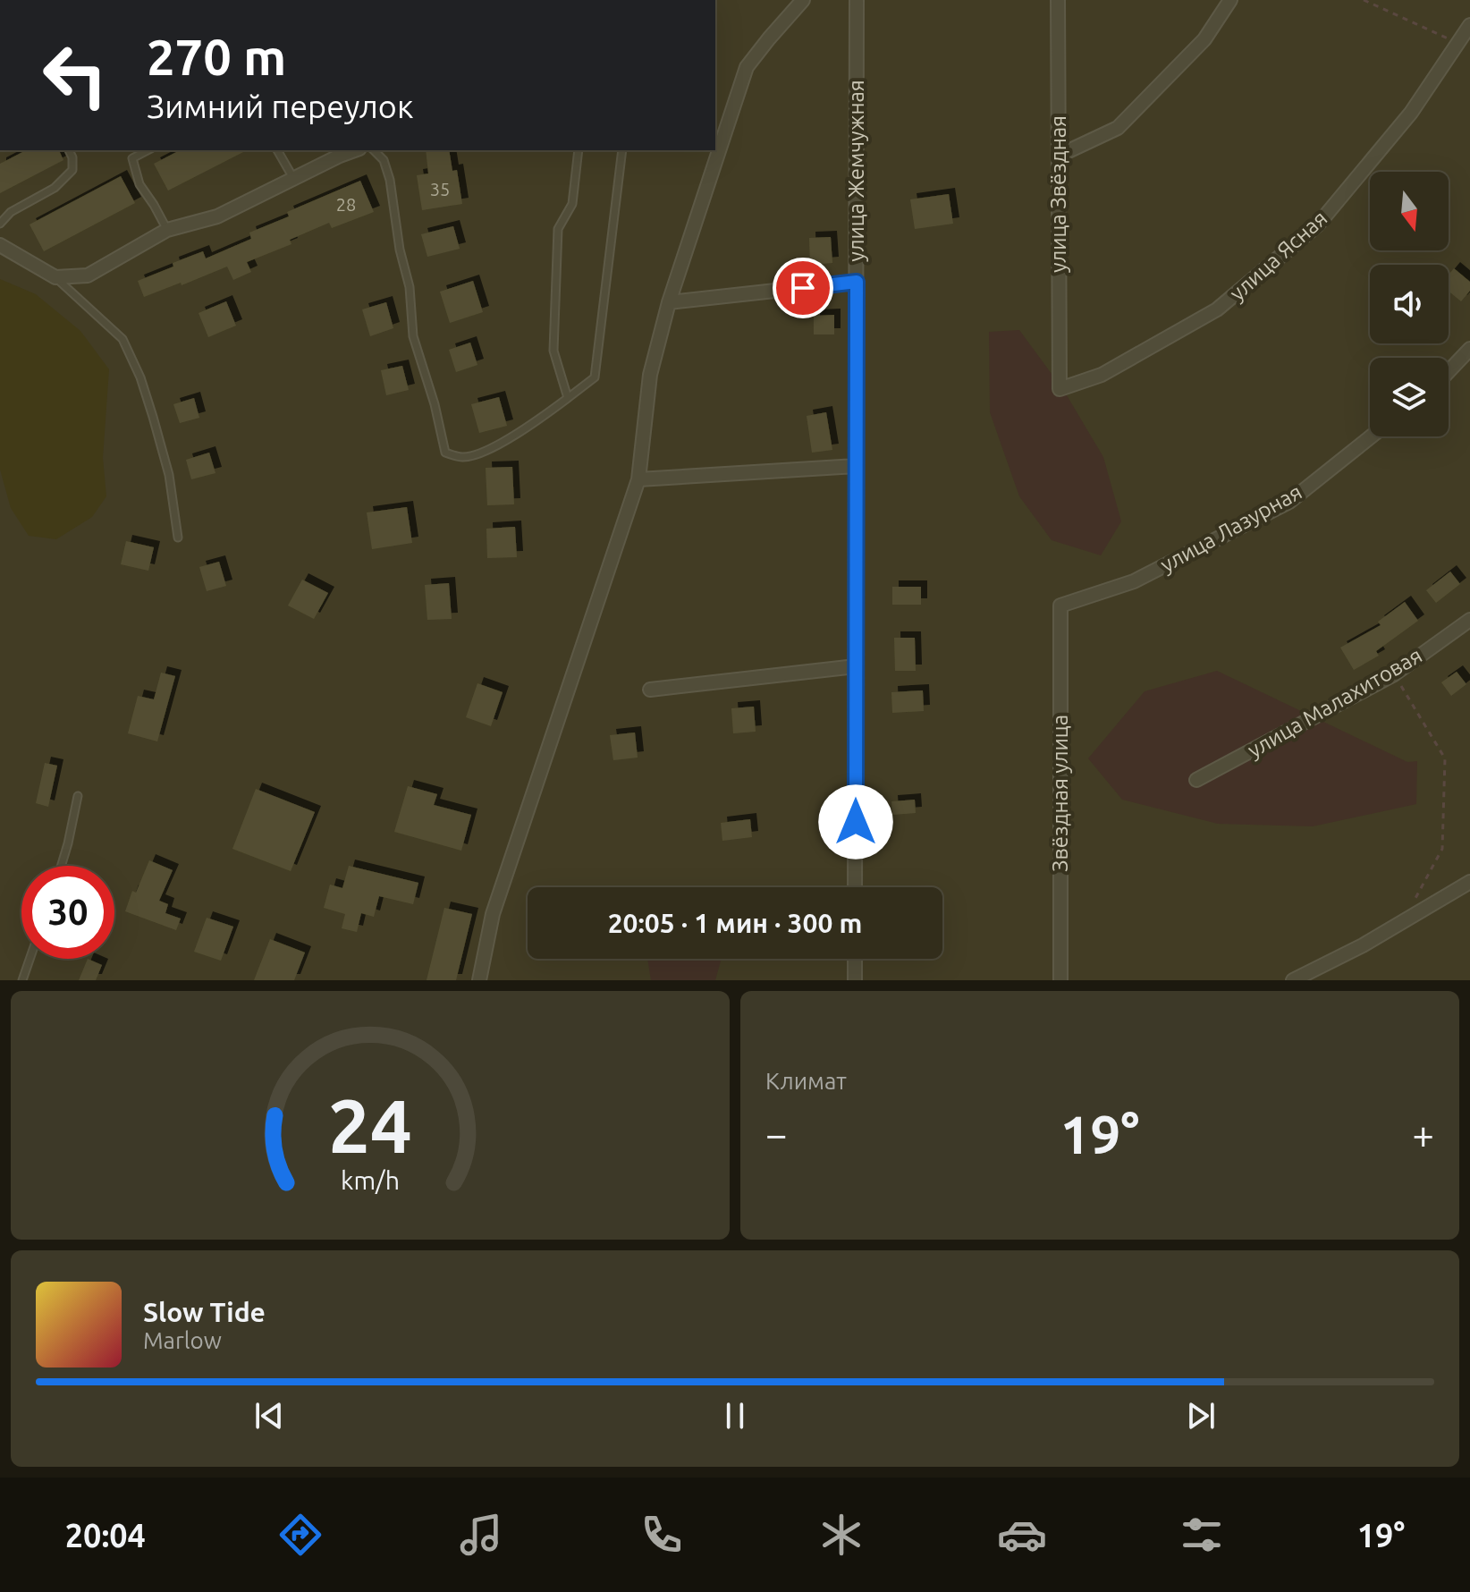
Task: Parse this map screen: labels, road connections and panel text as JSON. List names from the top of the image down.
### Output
{
  "streets": {
    "street": [
      "улица Жемчужная",
      "улица Звёздная",
      "улица Ясная",
      "улица Лазурная",
      "улица Малахитовая",
      "Звёздная улица"
    ]
  },
  "crossings": [
    ["улица Звёздная", "улица Ясная"],
    ["улица Лазурная", "Звёздная улица"]
  ],
  "house_numbers": ["35", "28"],
  "north": "bottom",
  "page": {
    "turn": ["270 m", "Зимний переулок"],
    "limit": "30",
    "trip": "20:05 · 1 мин · 300 m",
    "tile": "Климат",
    "heat": ["−", "19°", "+"],
    "song": ["Slow Tide", "Marlow"],
    "tabs": ["20:04", "19°"],
    "gauge": ["24", "km/h"]
  }
}
